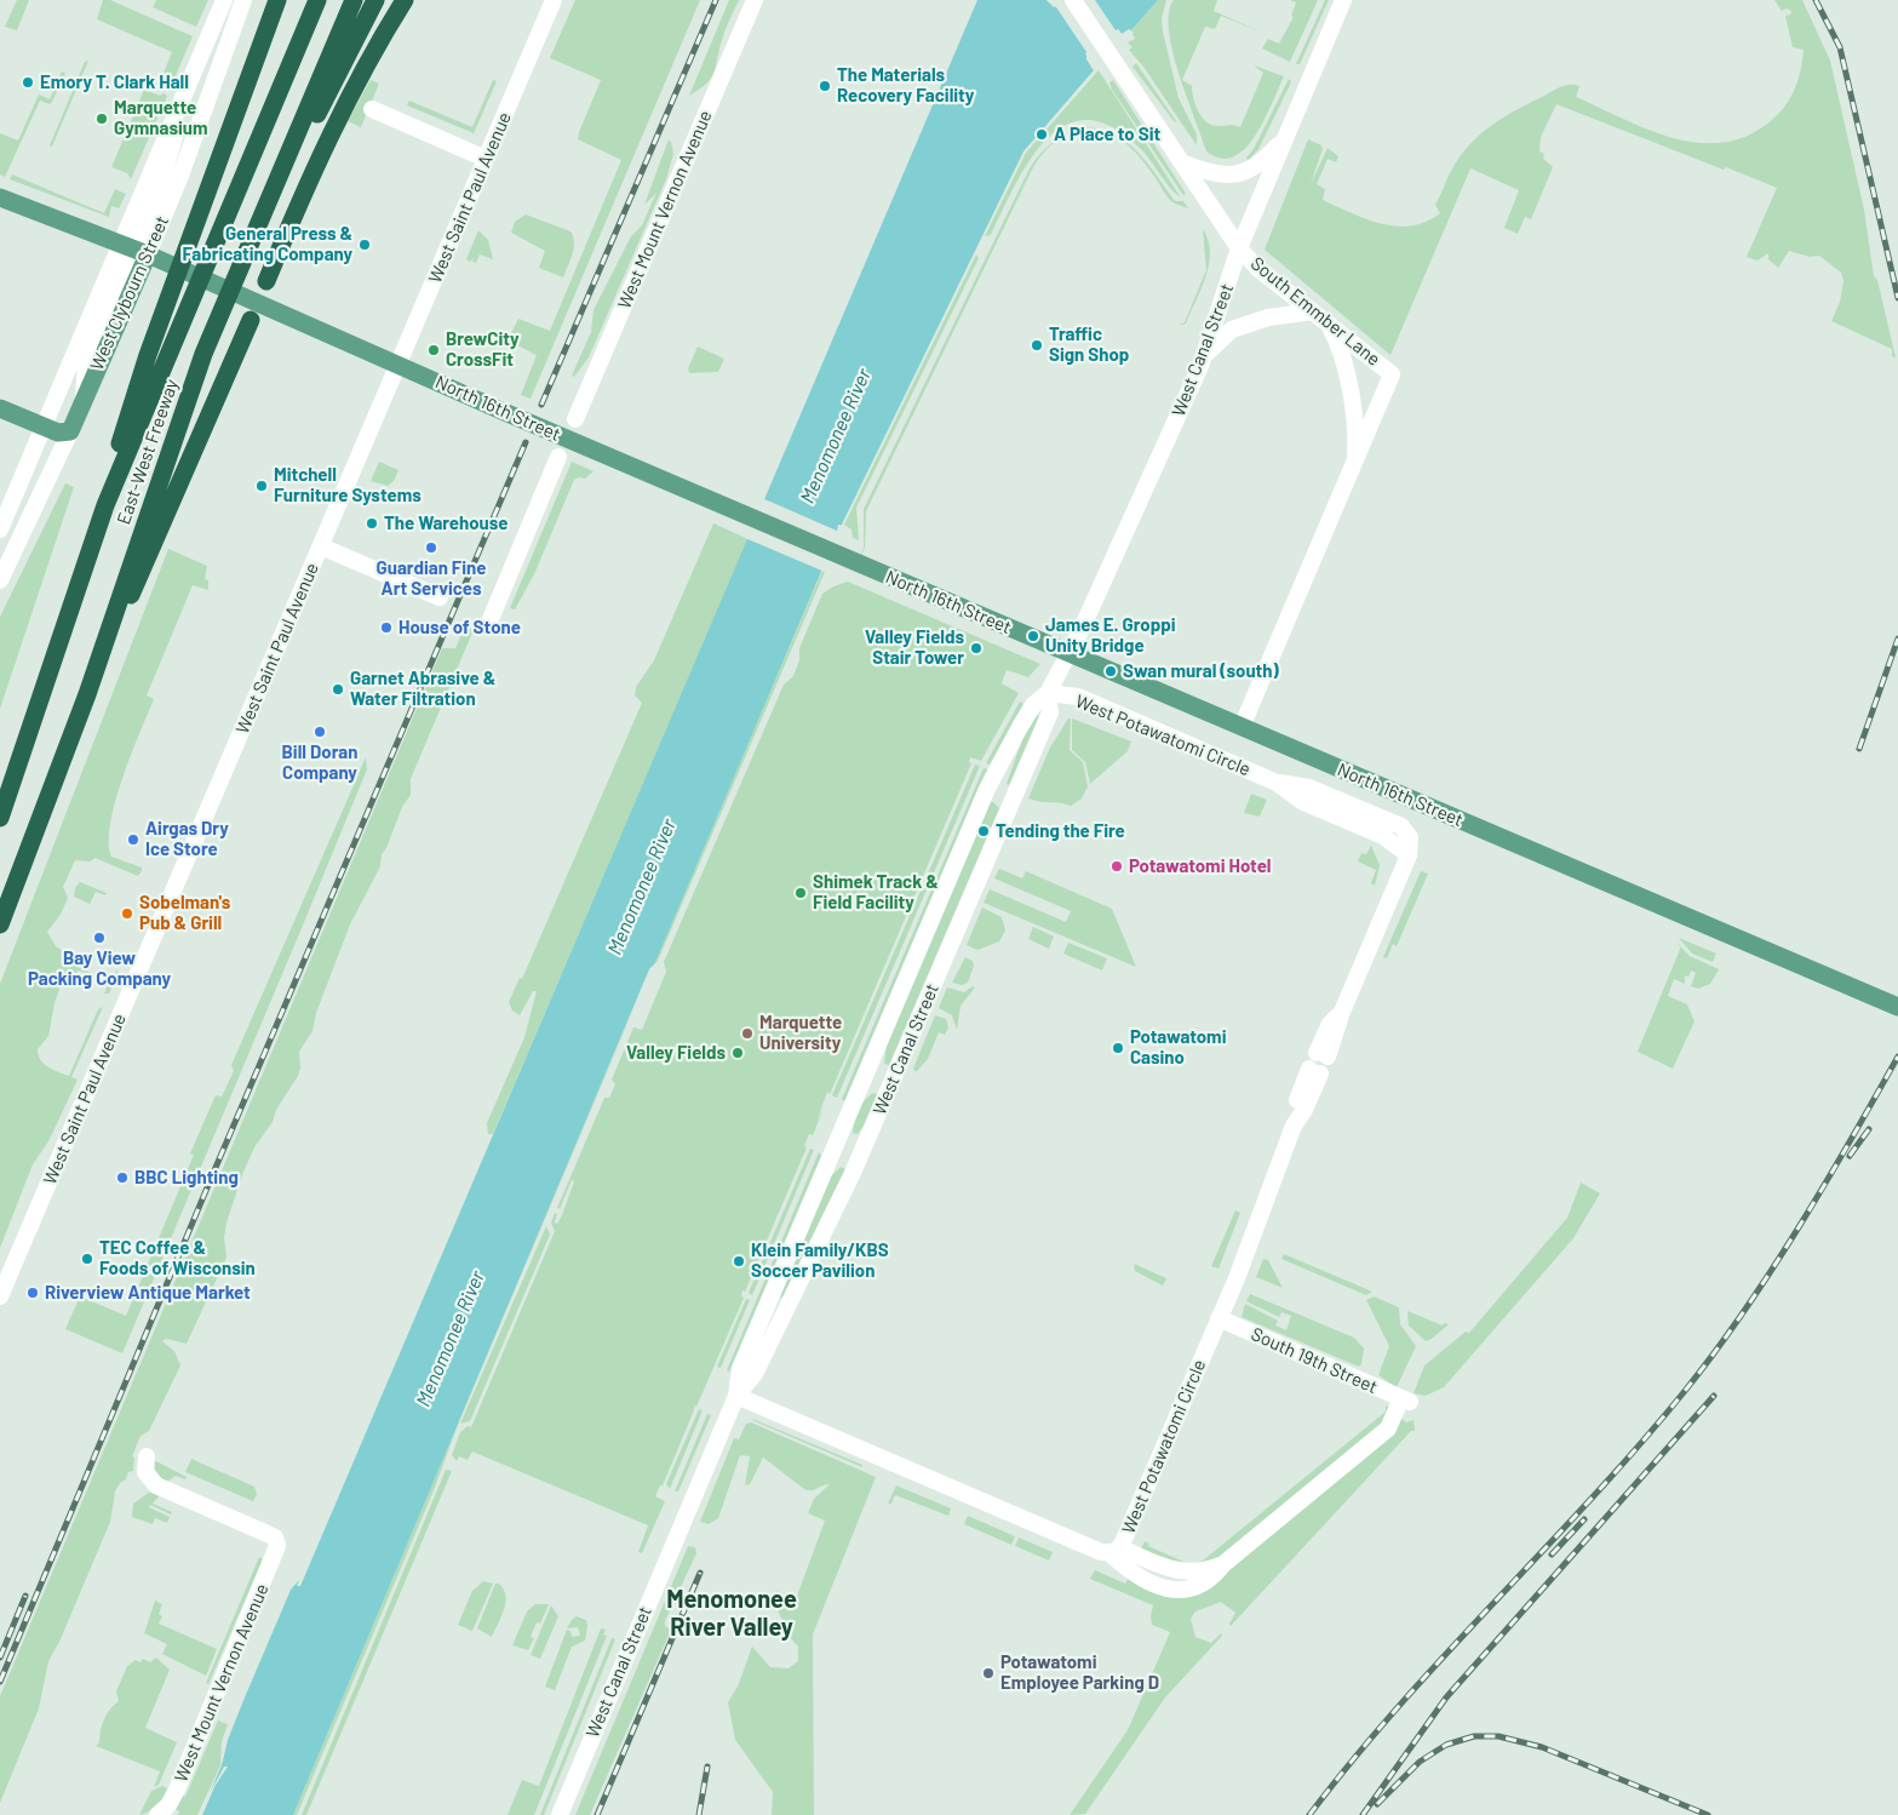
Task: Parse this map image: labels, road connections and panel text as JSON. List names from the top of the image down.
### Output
{
  "streets": {
    "highway": ["East-West Freeway"],
    "main road": ["West Clybourn Street", "North 16th Street"],
    "street": [
      "West Saint Paul Avenue",
      "West Mount Vernon Avenue",
      "South Emmber Lane",
      "West Canal Street",
      "West Potawatomi Circle",
      "South 19th Street"
    ]
  },
  "crossings": [
    ["West Clybourn Street", "North 16th Street"],
    ["South Emmber Lane", "West Canal Street"],
    ["West Canal Street", "West Potawatomi Circle"],
    ["West Potawatomi Circle", "South 19th Street"]
  ],
  "districts": ["Menomonee River Valley"],
  "water": ["Menomonee River"],
  "places": [
    "Emory T. Clark Hall",
    "The Materials Recovery Facility",
    "Marquette Gymnasium",
    "A Place to Sit",
    "General Press & Fabricating Company",
    "Traffic Sign Shop",
    "BrewCity CrossFit",
    "Mitchell Furniture Systems",
    "The Warehouse",
    "Guardian Fine Art Services",
    "House of Stone",
    "James E. Groppi Unity Bridge",
    "Valley Fields Stair Tower",
    "Swan mural (south)",
    "Garnet Abrasive & Water Filtration",
    "Bill Doran Company",
    "Tending the Fire",
    "Airgas Dry Ice Store",
    "Potawatomi Hotel",
    "Shimek Track & Field Facility",
    "Sobelman's Pub & Grill",
    "Bay View Packing Company",
    "Marquette University",
    "Potawatomi Casino",
    "Valley Fields",
    "BBC Lighting",
    "TEC Coffee & Foods of Wisconsin",
    "Klein Family/KBS Soccer Pavilion",
    "Riverview Antique Market",
    "Potawatomi Employee Parking D"
  ]
}
